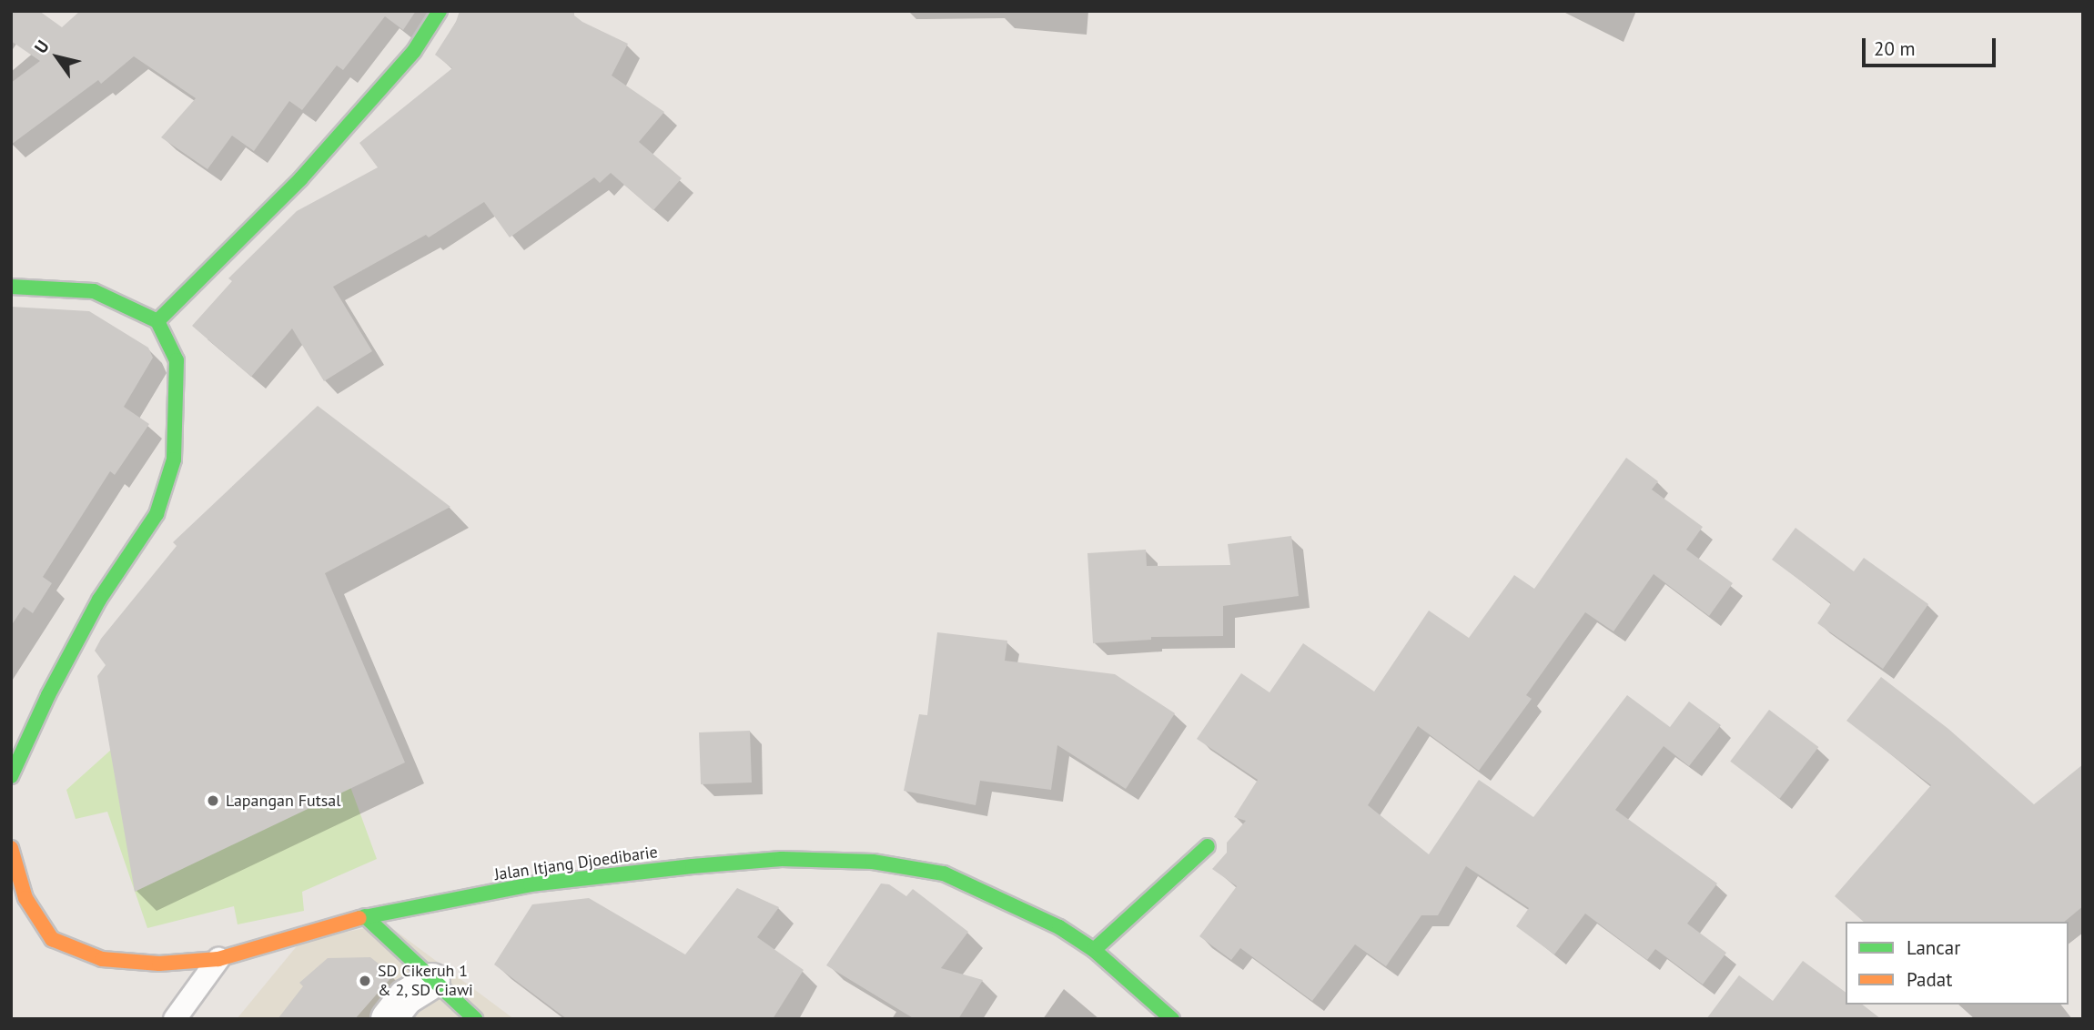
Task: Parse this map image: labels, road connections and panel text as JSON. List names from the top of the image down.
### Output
{
  "streets": {
    "main road": ["Jalan Itjang Djoedibarie"]
  },
  "places": ["Lapangan Futsal", "SD Cikeruh 1 & 2, SD Ciawi"],
  "legend": ["Lancar", "Padat"],
  "scale_bar": "20 m",
  "north": "top left"
}
